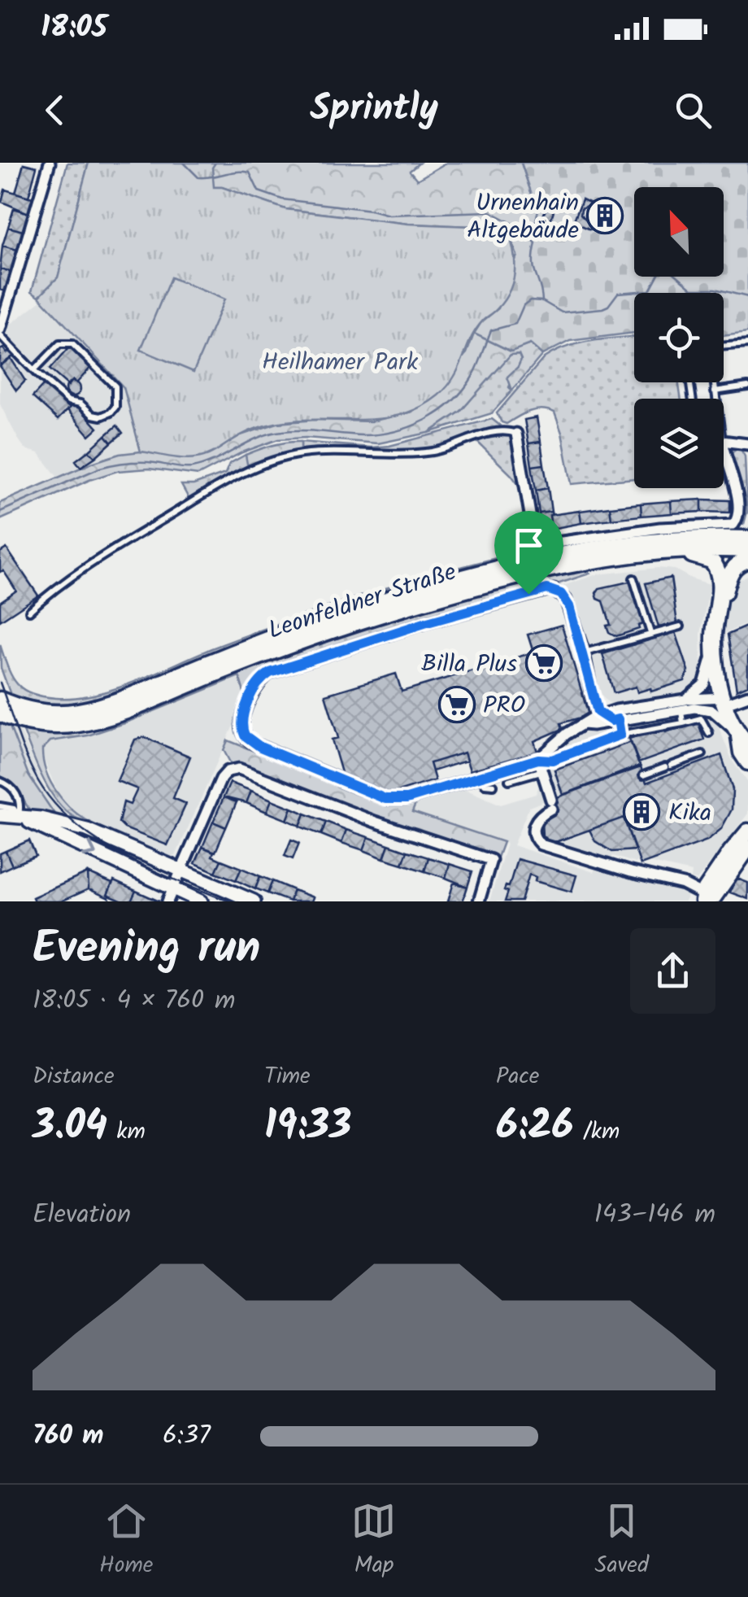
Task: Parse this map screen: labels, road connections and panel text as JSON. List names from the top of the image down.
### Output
{
  "streets": {
    "main road": ["Leonfeldner Straße"]
  },
  "parks": ["Heilhamer Park"],
  "places": {
    "building": ["Urnenhain Altgebäude", "Kika"],
    "supermarket": ["Billa Plus", "PRO"]
  },
  "north": "top left",
  "page": {
    "status": "18:05",
    "header": "Sprintly",
    "heading": ["Evening run", "18:05 · 4 × 760 m"],
    "stats": [
      ["Distance", "3.04 km"],
      ["Time", "19:33"],
      ["Pace", "6:26 /km"]
    ],
    "chart": ["Elevation", "143–146 m"],
    "list": [
      {
        "name": "760 m",
        "note": "6:37"
      }
    ],
    "tabs": ["Home", "Map", "Saved"]
  }
}
